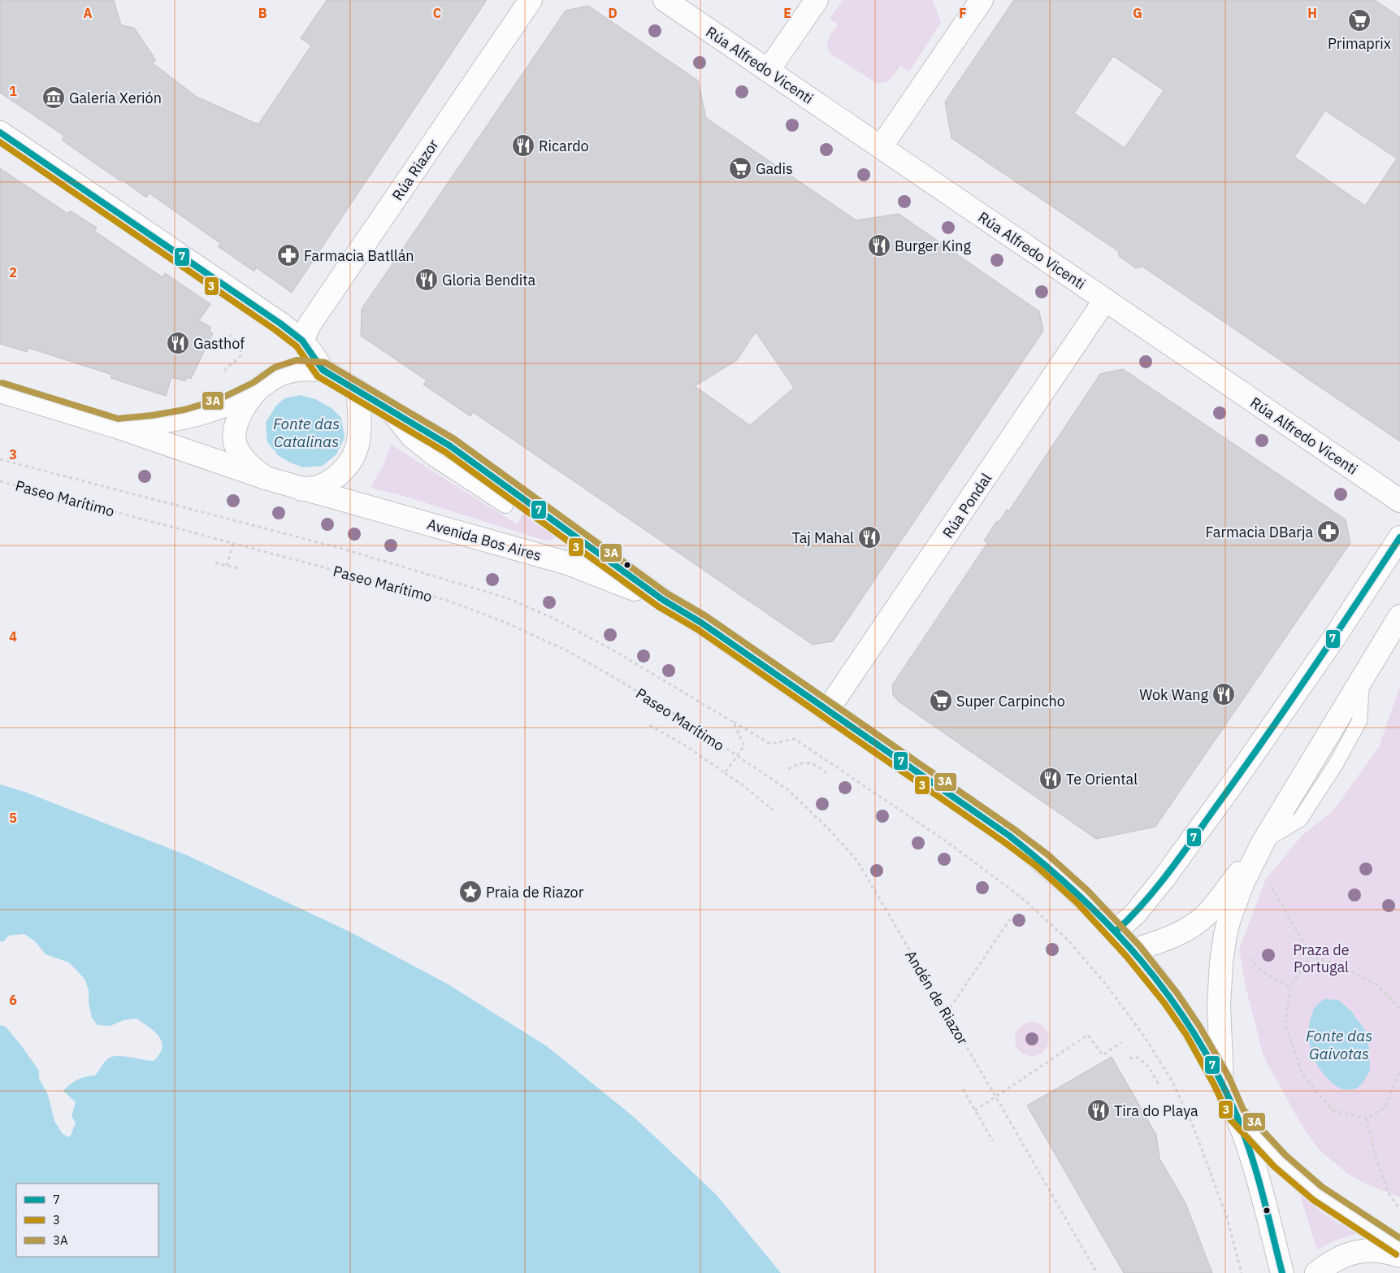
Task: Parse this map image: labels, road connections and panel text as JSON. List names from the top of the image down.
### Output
{
  "streets": {
    "street": [
      "Rúa Alfredo Vicenti",
      "Rúa Riazor",
      "Rúa Pondal",
      "Avenida Bos Aires"
    ],
    "path": ["Paseo Marítimo", "Andén de Riazor"]
  },
  "crossings": [
    ["Rúa Alfredo Vicenti", "Rúa Pondal"],
    ["Paseo Marítimo", "Andén de Riazor"],
    ["Rúa Pondal", "Avenida Bos Aires"]
  ],
  "water": ["Fonte das Catalinas", "Fonte das Gaivotas"],
  "parks": ["Praza de Portugal"],
  "places": {
    "supermarket": ["Primaprix", "Gadis", "Super Carpincho"],
    "museum": ["Galería Xerión"],
    "restaurant": [
      "Ricardo",
      "Burger King",
      "Gloria Bendita",
      "Gasthof",
      "Taj Mahal",
      "Wok Wang",
      "Te Oriental",
      "Tira do Playa"
    ],
    "pharmacy": ["Farmacia Batllán", "Farmacia DBarja"],
    "place": ["Praia de Riazor"]
  },
  "lines": ["transit line 7", "transit line 3", "transit line 3A"],
  "legend": ["7", "3", "3A"],
  "grid": {
    "columns": [
      "A",
      "B",
      "C",
      "D",
      "E",
      "F",
      "G",
      "H"
    ],
    "rows": [
      "1",
      "2",
      "3",
      "4",
      "5",
      "6"
    ]
  }
}
